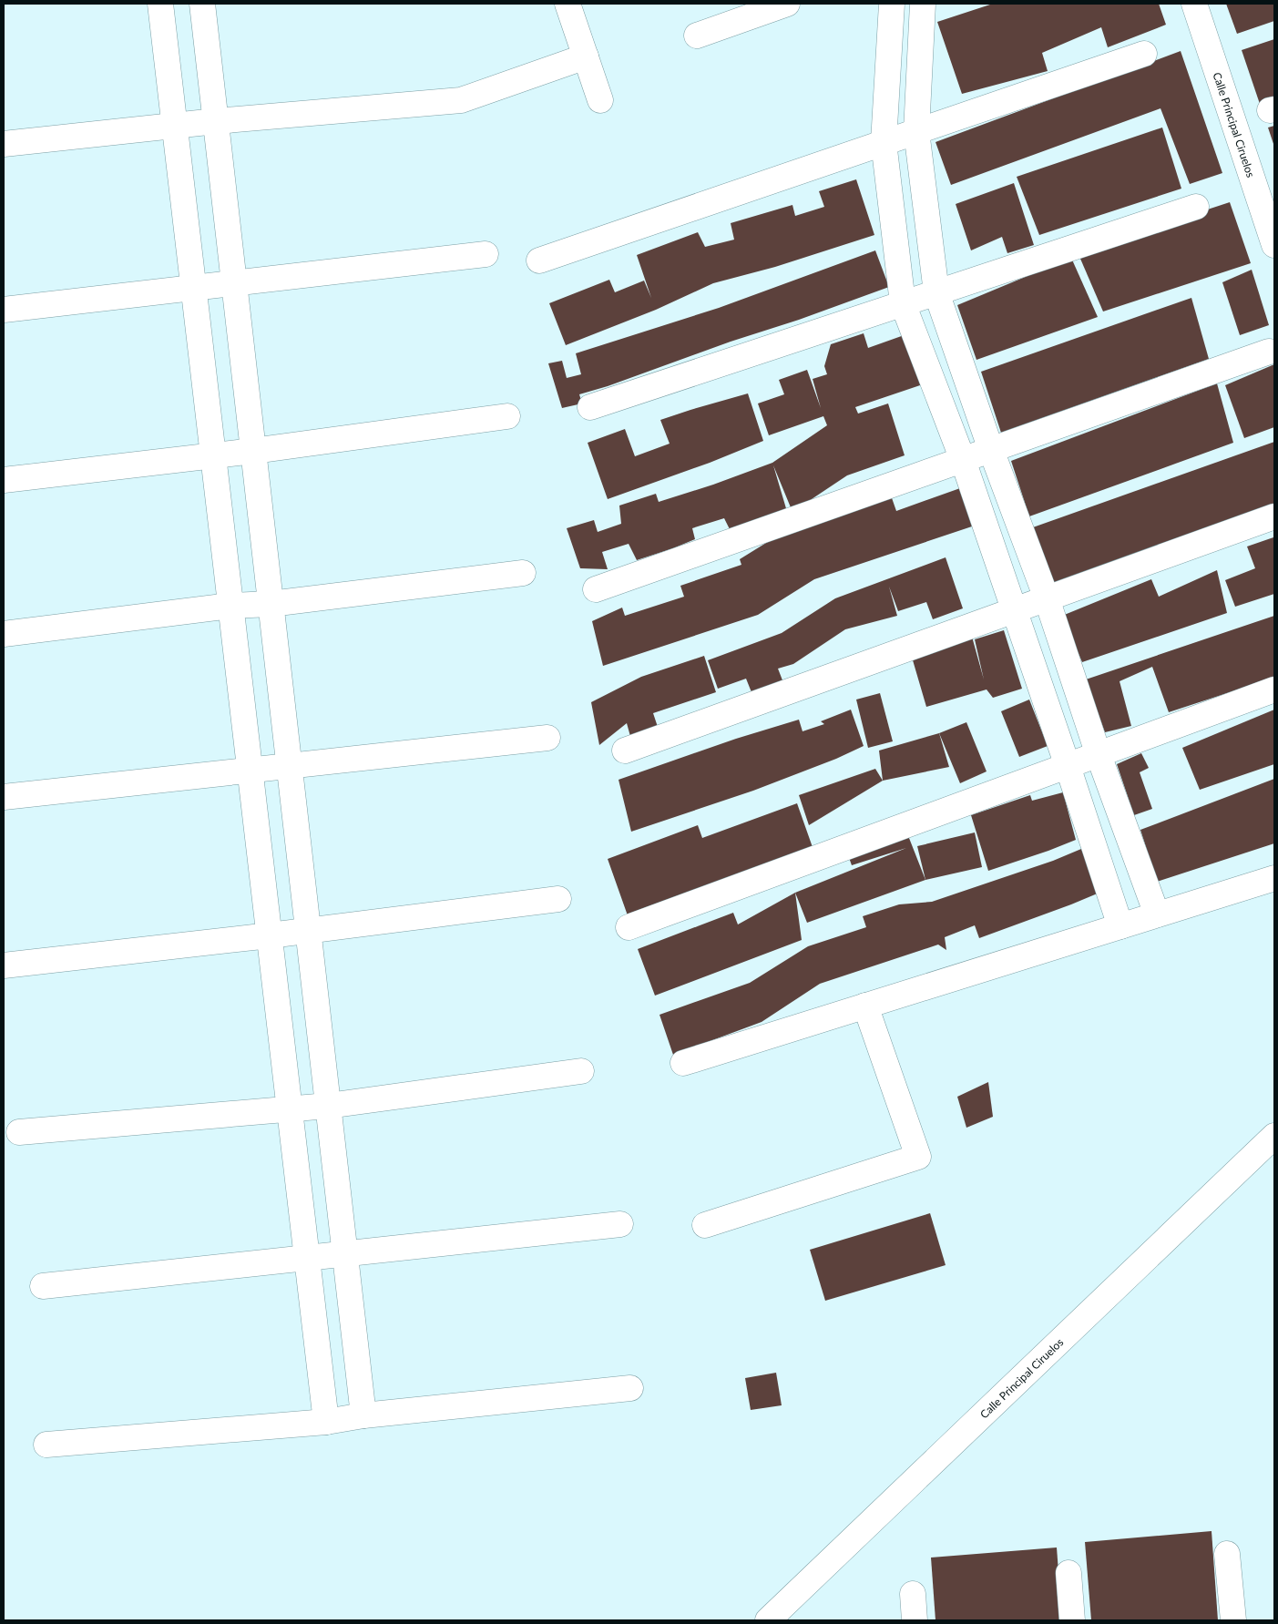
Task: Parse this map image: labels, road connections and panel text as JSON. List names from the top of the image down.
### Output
{
  "streets": {
    "street": ["Calle Principal Ciruelos"]
  }
}
